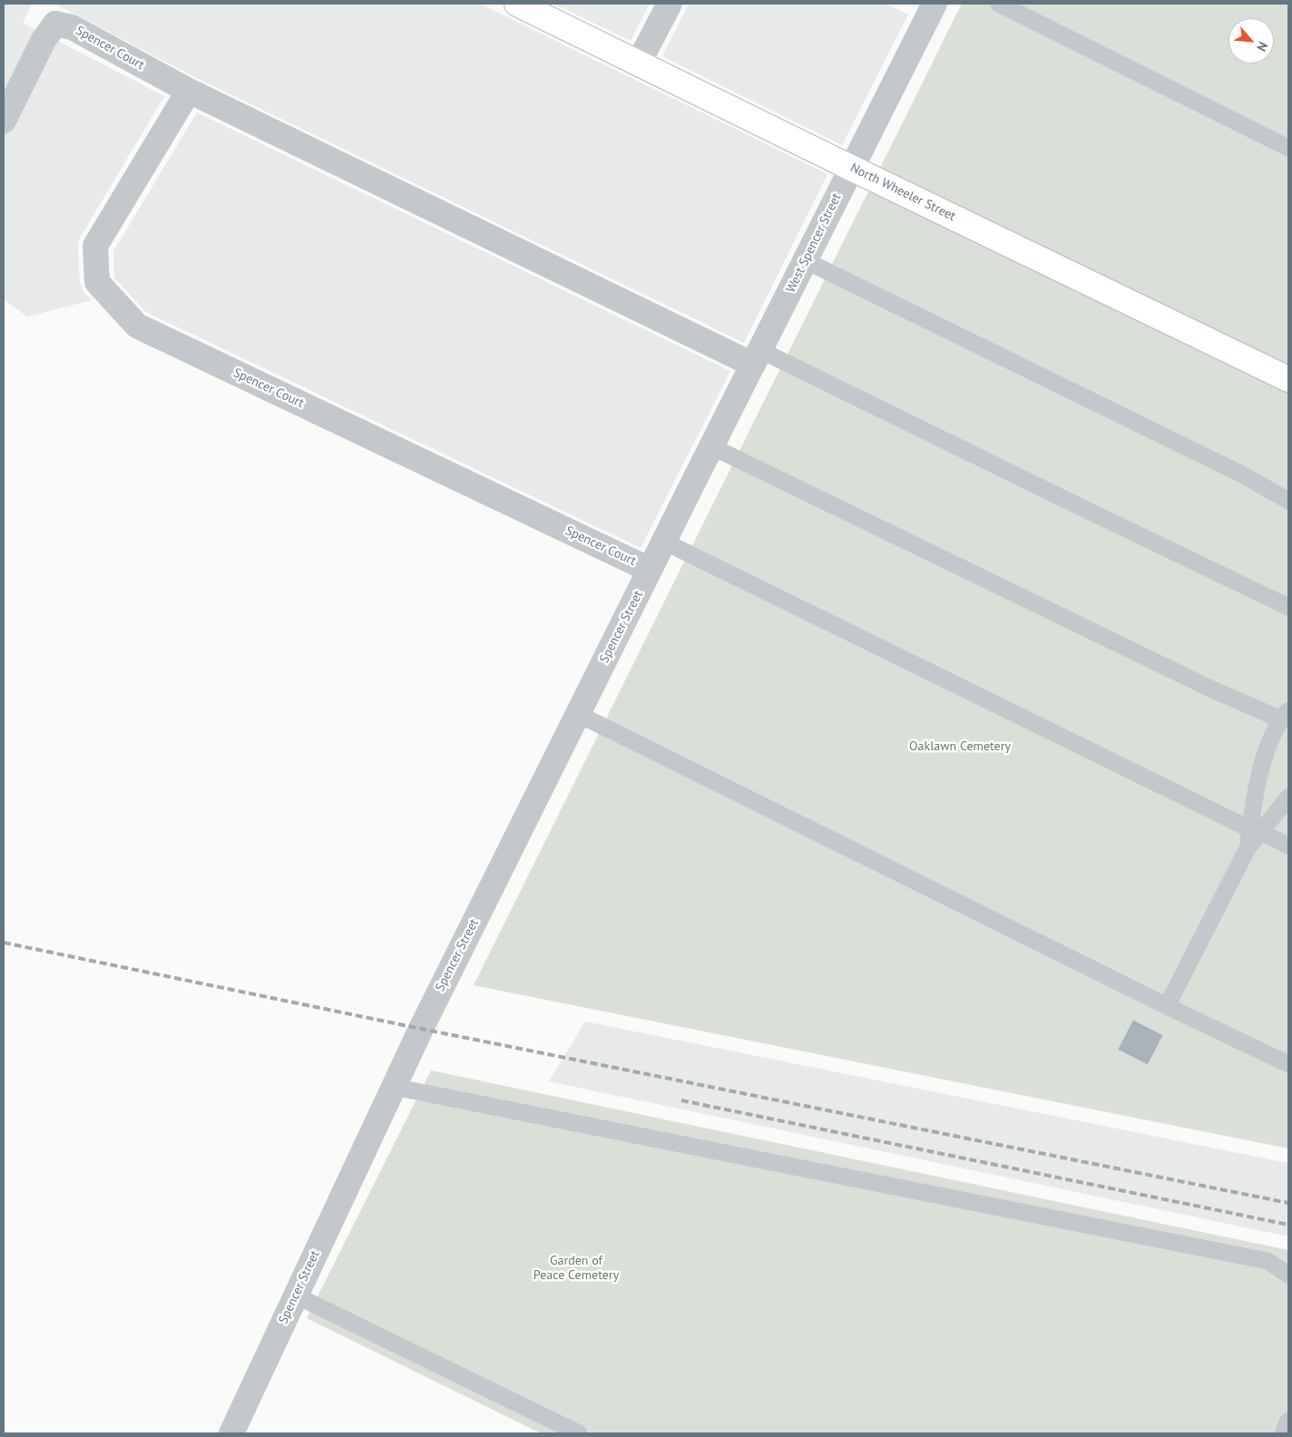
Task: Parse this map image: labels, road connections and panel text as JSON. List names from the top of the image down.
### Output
{
  "streets": {
    "main road": ["North Wheeler Street"],
    "street": ["Spencer Court", "West Spencer Street", "Spencer Street"]
  },
  "crossings": [
    ["Spencer Court", "West Spencer Street"],
    ["Spencer Court", "Spencer Street"],
    ["North Wheeler Street", "West Spencer Street"],
    ["West Spencer Street", "Spencer Street"]
  ],
  "parks": ["Oaklawn Cemetery", "Garden of Peace Cemetery"],
  "north": "bottom right"
}
